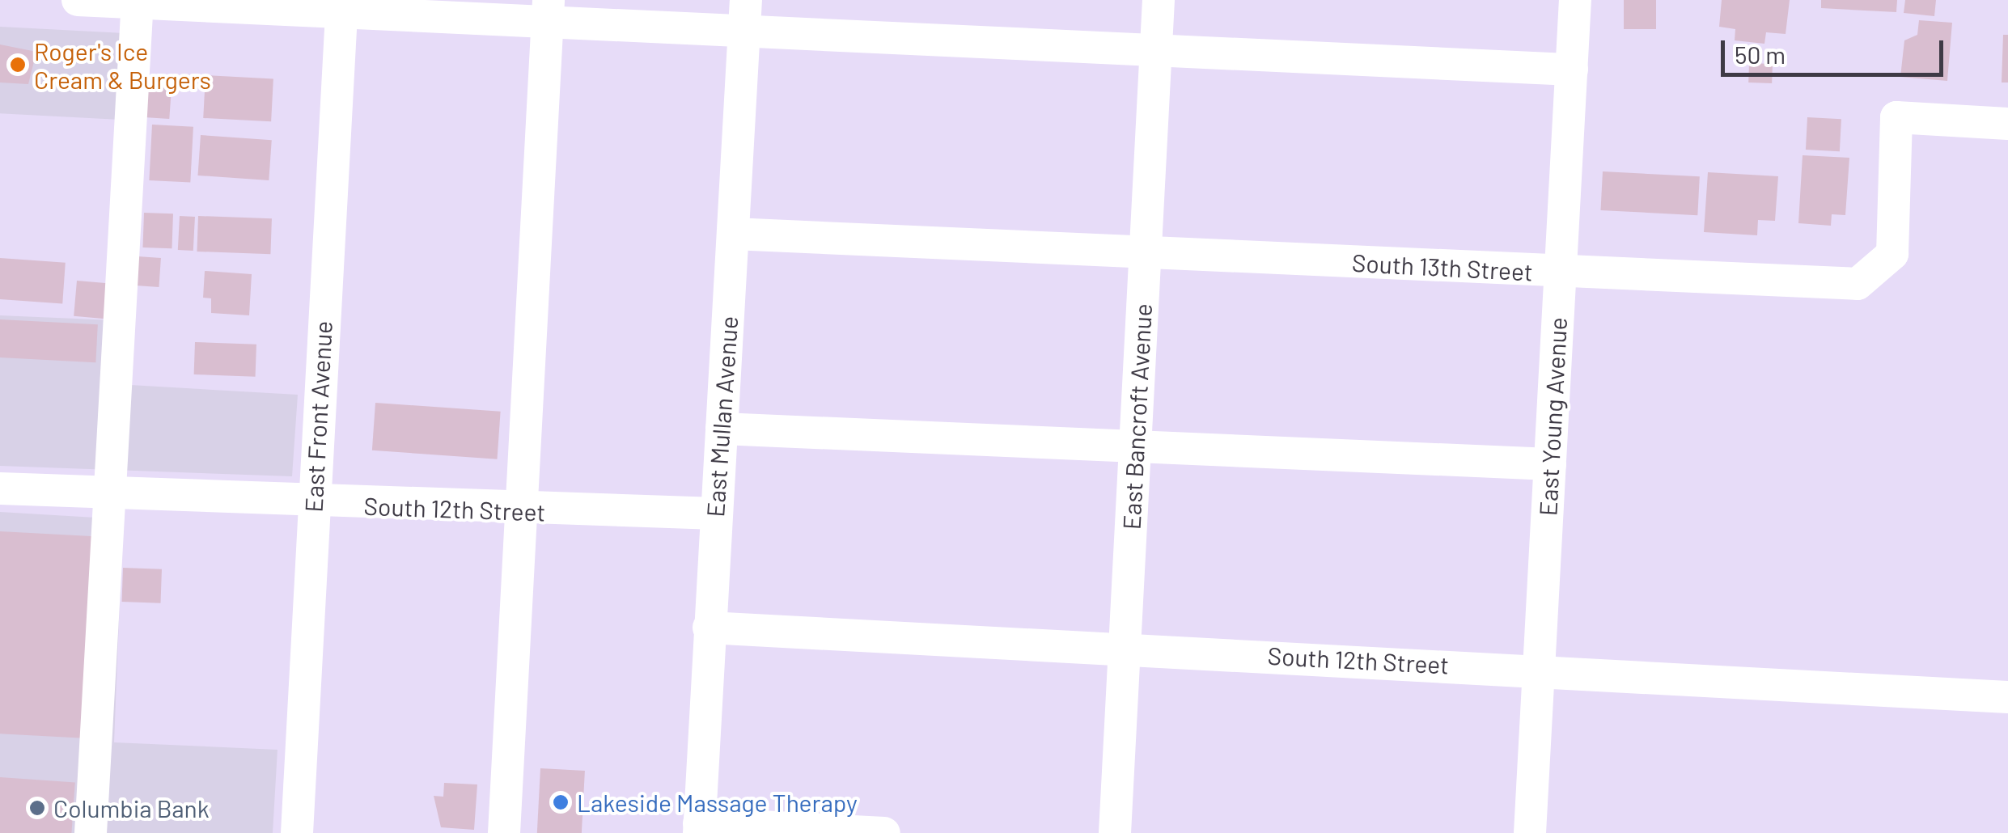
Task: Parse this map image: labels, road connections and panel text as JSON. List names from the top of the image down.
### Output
{
  "streets": {
    "street": [
      "South 13th Street",
      "East Front Avenue",
      "East Mullan Avenue",
      "East Bancroft Avenue",
      "East Young Avenue",
      "South 12th Street"
    ]
  },
  "crossings": [
    ["South 13th Street", "East Mullan Avenue"],
    ["South 13th Street", "East Bancroft Avenue"],
    ["South 13th Street", "East Young Avenue"],
    ["East Front Avenue", "South 12th Street"],
    ["East Mullan Avenue", "South 12th Street"],
    ["East Bancroft Avenue", "South 12th Street"],
    ["East Young Avenue", "South 12th Street"]
  ],
  "places": ["Roger's Ice Cream & Burgers", "Lakeside Massage Therapy", "Columbia Bank"],
  "scale_bar": "50 m"
}
